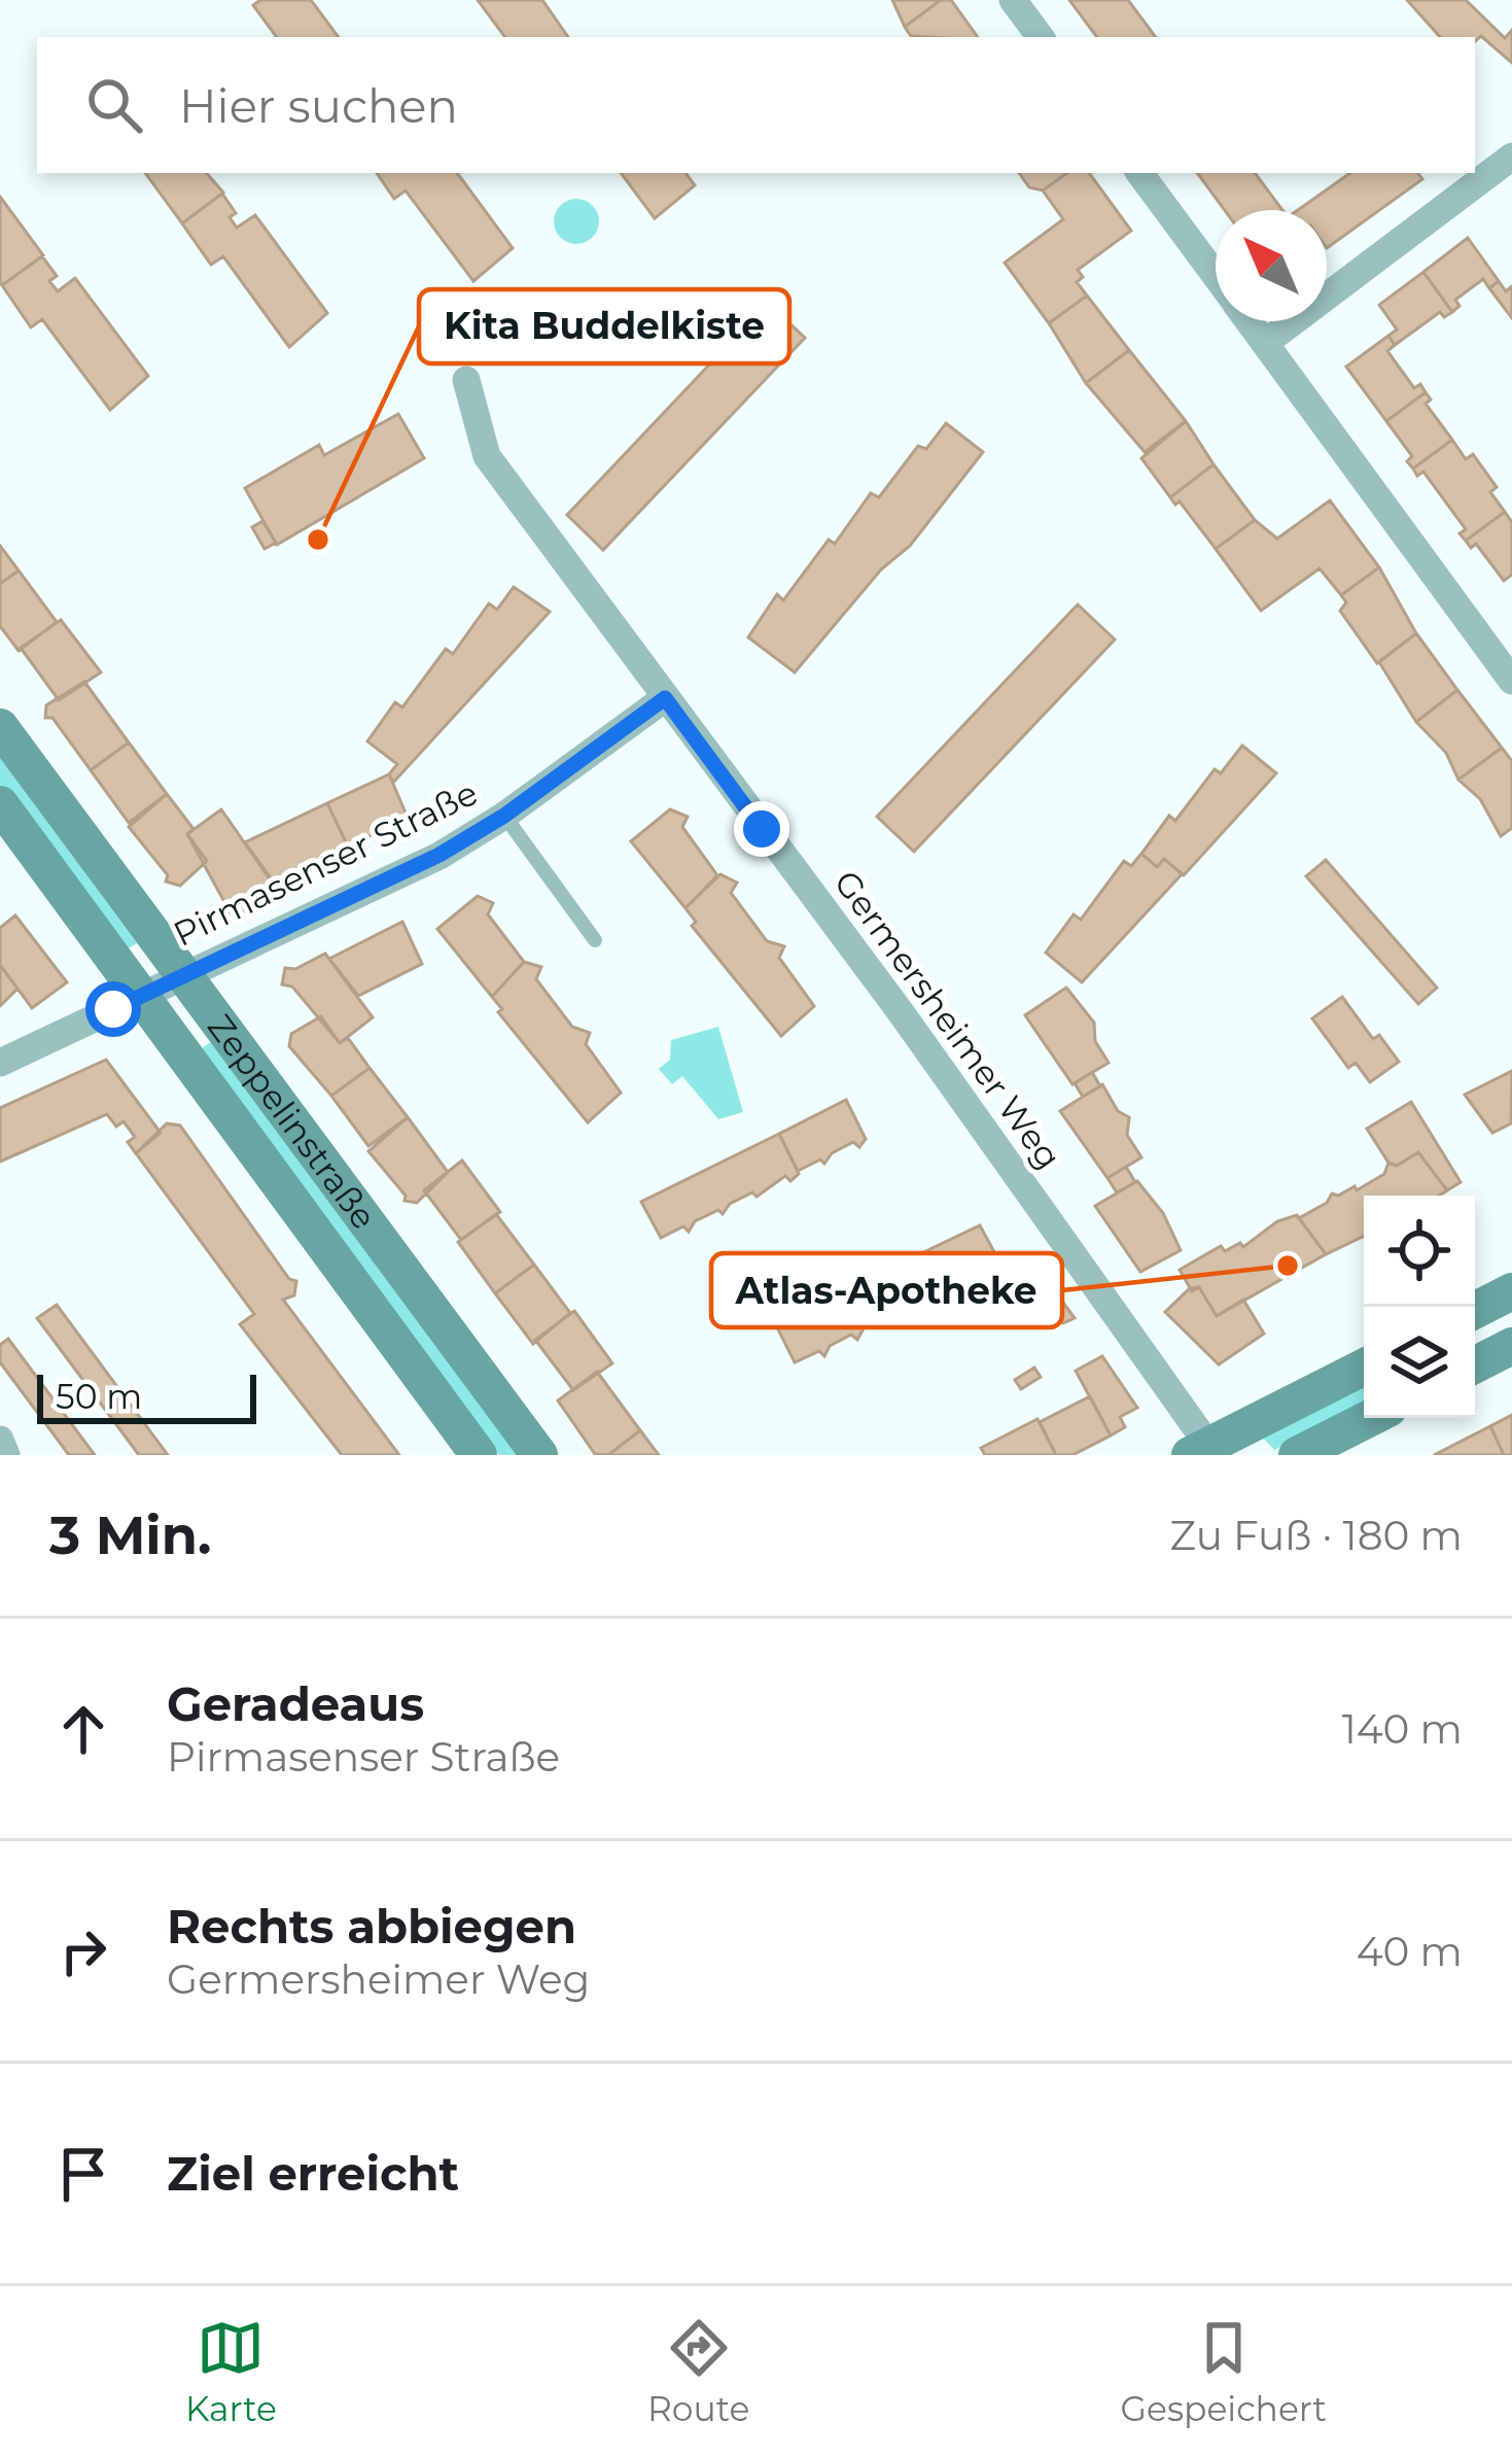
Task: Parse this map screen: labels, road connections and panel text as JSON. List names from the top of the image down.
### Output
{
  "streets": {
    "street": ["Pirmasenser Straße", "Germersheimer Weg", "Zeppelinstraße"]
  },
  "crossings": [
    ["Pirmasenser Straße", "Germersheimer Weg"],
    ["Pirmasenser Straße", "Zeppelinstraße"]
  ],
  "places": ["Kita Buddelkiste", "Atlas-Apotheke"],
  "scale_bar": "50 m",
  "north": "top left",
  "page": {
    "search": "Hier suchen",
    "scale": "50 m",
    "heading": ["3 Min.", "Zu Fuß · 180 m"],
    "list": [
      ["Geradeaus", "Pirmasenser Straße", "140 m"],
      ["Rechts abbiegen", "Germersheimer Weg", "40 m"],
      "Ziel erreicht"
    ],
    "nav": ["Karte", "Route", "Gespeichert"]
  }
}
